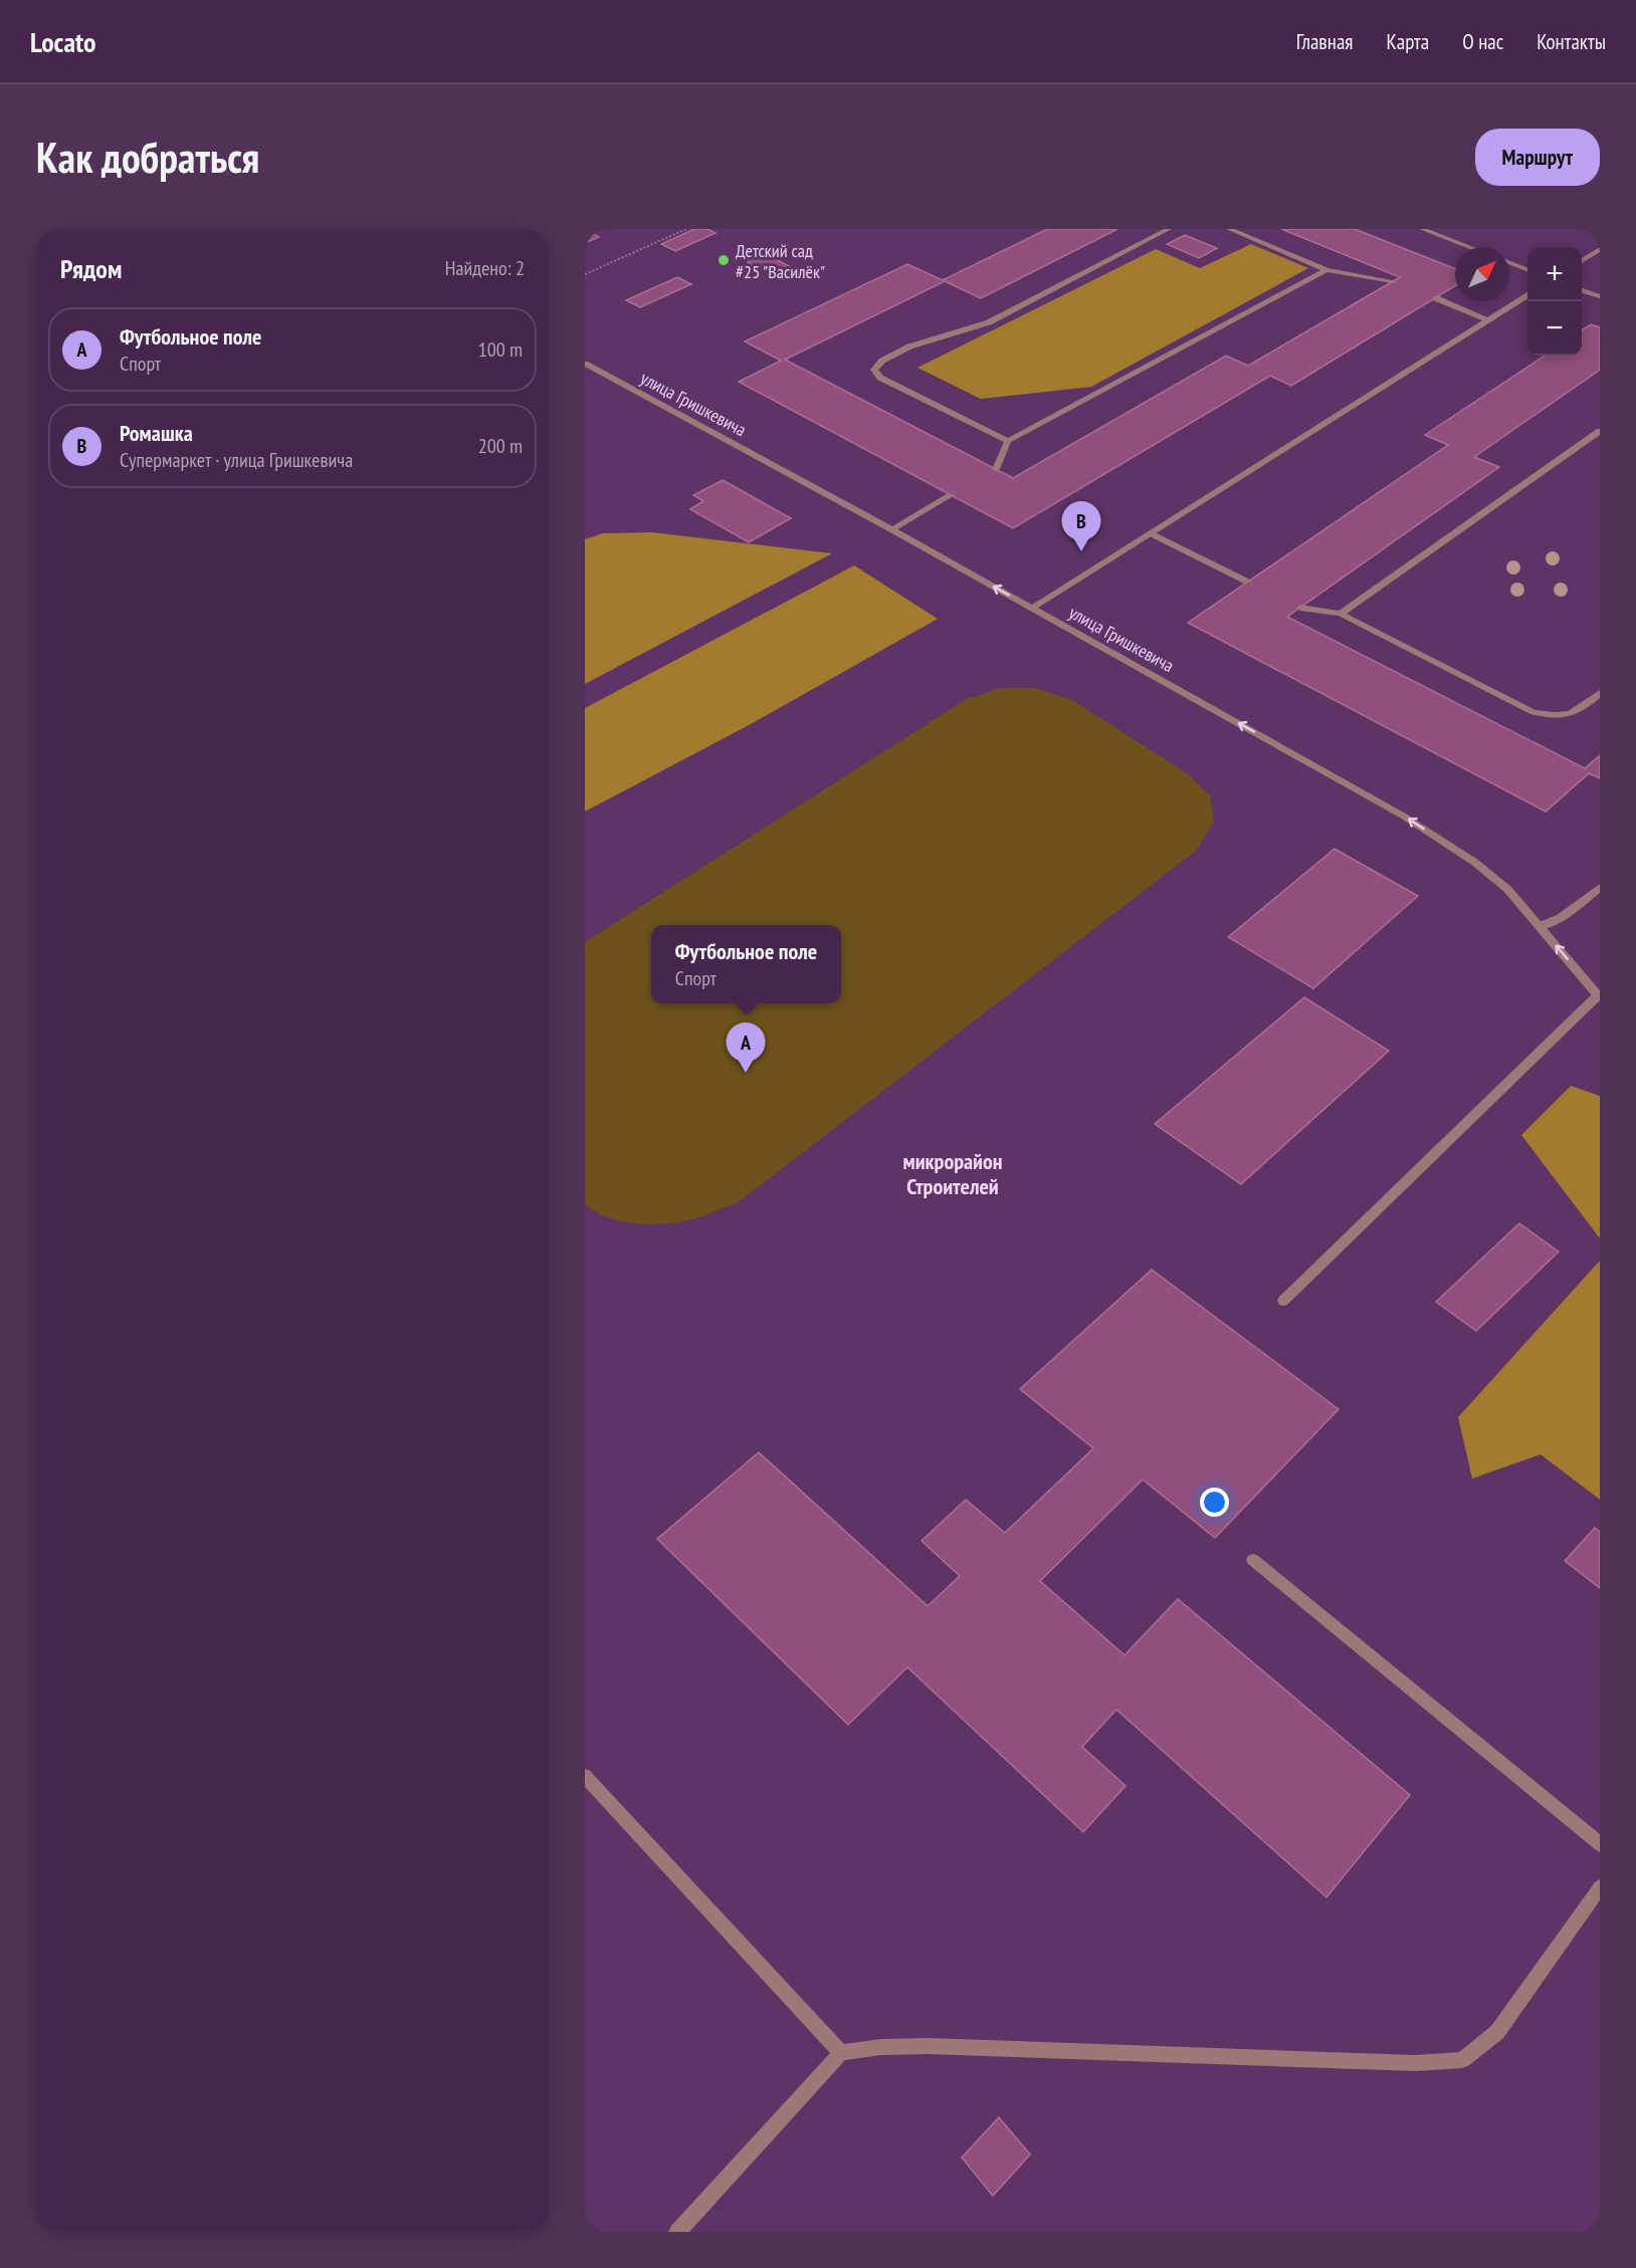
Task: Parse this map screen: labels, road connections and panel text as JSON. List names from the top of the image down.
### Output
{
  "streets": {
    "street": ["улица Гришкевича"]
  },
  "one_way": ["улица Гришкевича"],
  "districts": ["микрорайон Строителей"],
  "places": ["Детский сад #25 \"Василёк\""],
  "north": "top right",
  "page": {
    "header": "Locato",
    "nav": [
      "Главная",
      "Карта",
      "О нас",
      "Контакты"
    ],
    "buttons": "Маршрут",
    "title": "Как добраться",
    "heading": ["Рядом", "Найдено: 2"],
    "map_buttons": ["+", "−"],
    "list": [
      {
        "mark": "A",
        "name": "Футбольное поле",
        "note": "Спорт",
        "value": "100 m"
      },
      {
        "mark": "B",
        "name": "Ромашка",
        "note": "Супермаркет · улица Гришкевича",
        "value": "200 m"
      }
    ],
    "pins": ["B", "A"],
    "popup": ["Футбольное поле", "Спорт"]
  }
}
